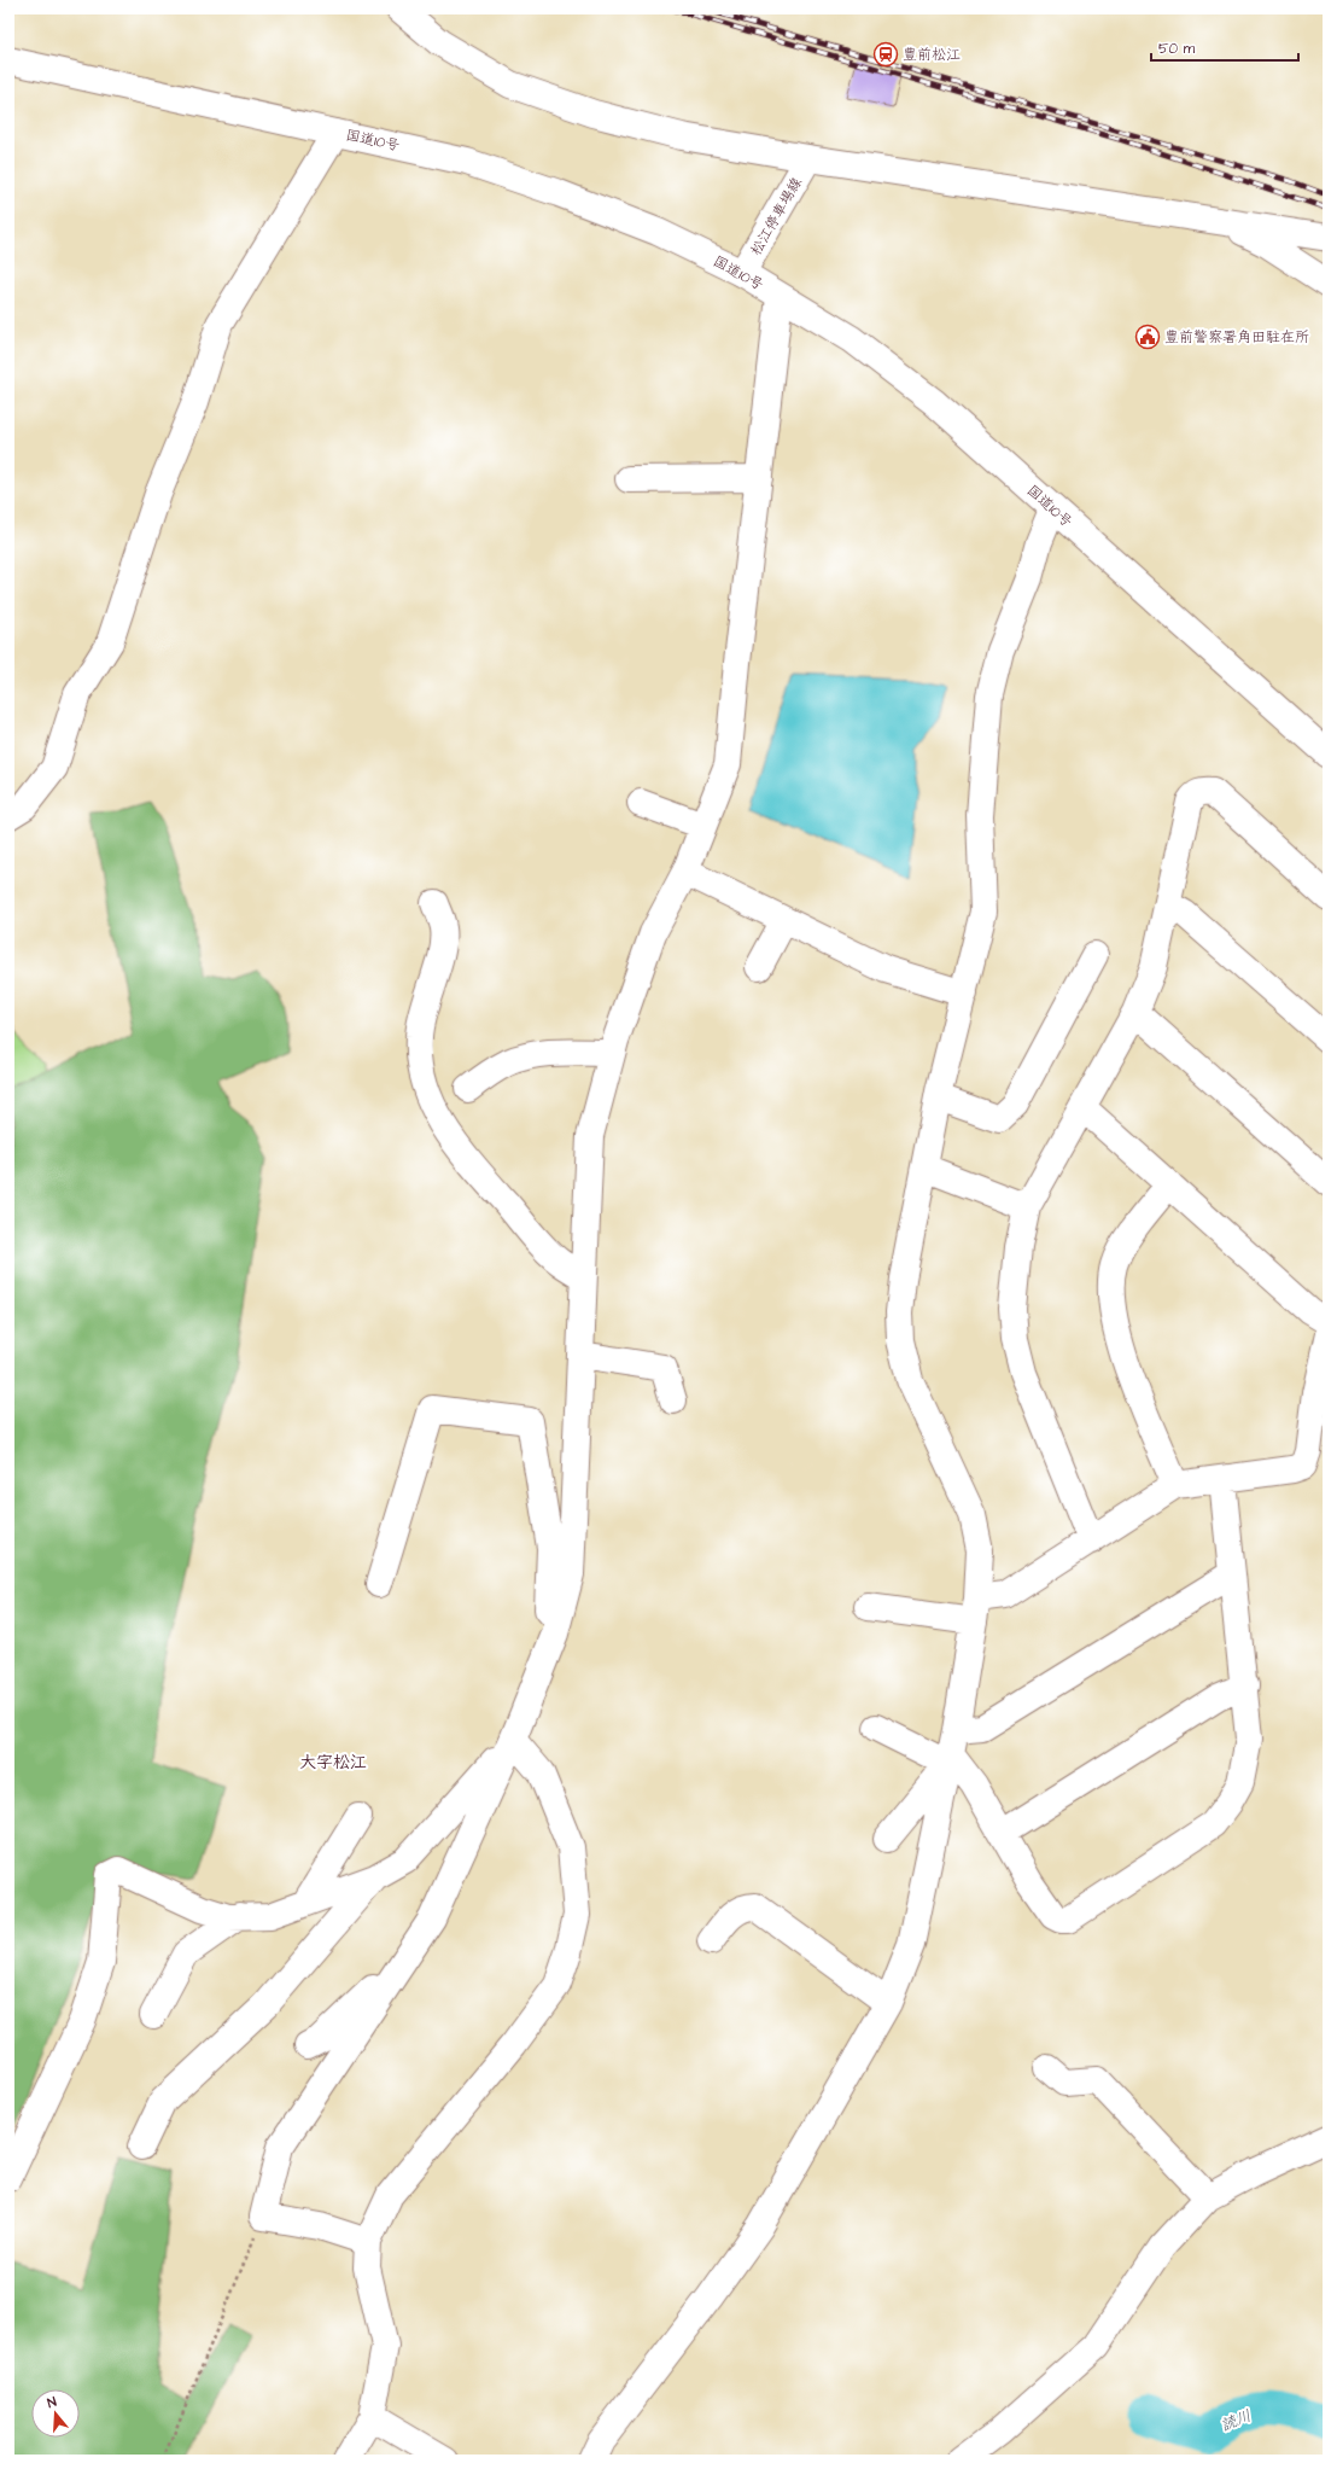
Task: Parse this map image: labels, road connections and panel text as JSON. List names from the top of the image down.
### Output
{
  "streets": {
    "main road": ["国道10号", "松江停車場線"]
  },
  "crossings": [
    ["国道10号", "松江停車場線"]
  ],
  "districts": ["大字松江"],
  "water": ["読川"],
  "places": {
    "station": ["豊前松江"],
    "public building": ["豊前警察署角田駐在所"]
  },
  "scale_bar": "50 m",
  "north": "top"
}
